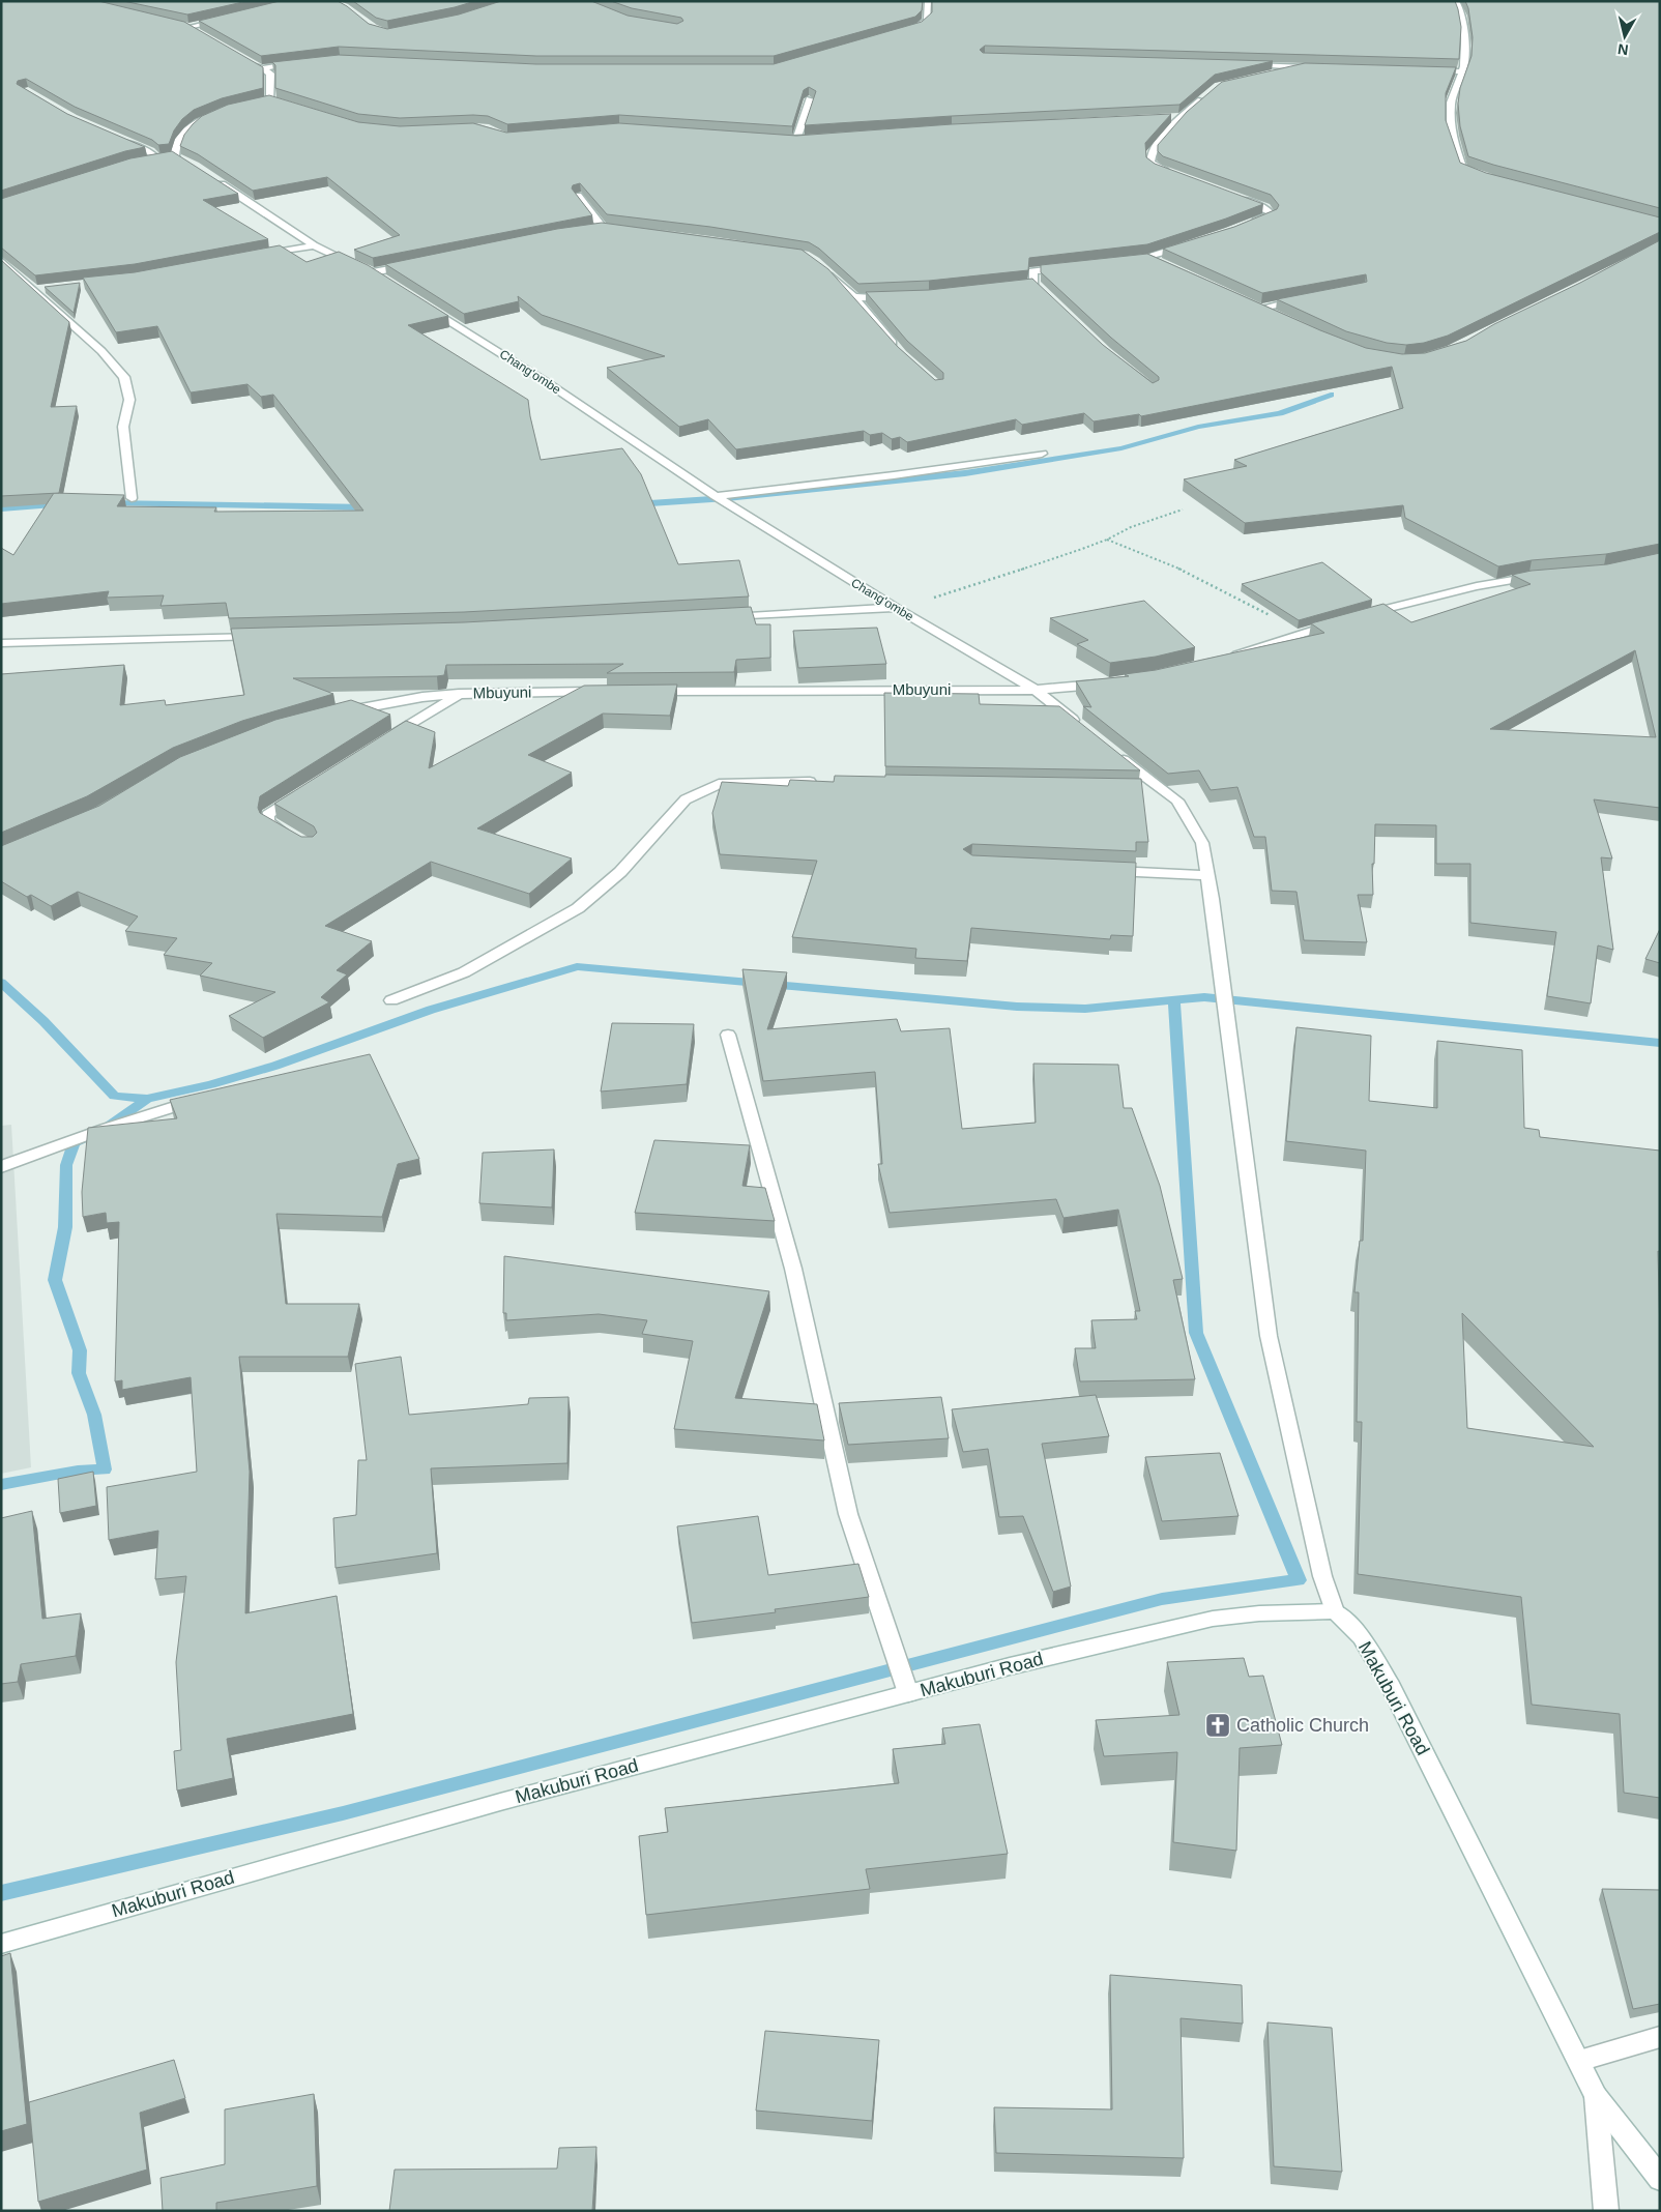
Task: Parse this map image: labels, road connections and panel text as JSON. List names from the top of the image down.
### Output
{
  "streets": {
    "street": ["Chang'ombe", "Mbuyuni", "Makuburi Road"]
  },
  "crossings": [
    ["Chang'ombe", "Mbuyuni"]
  ],
  "places": {
    "church": ["Catholic Church"]
  },
  "north": "bottom"
}
